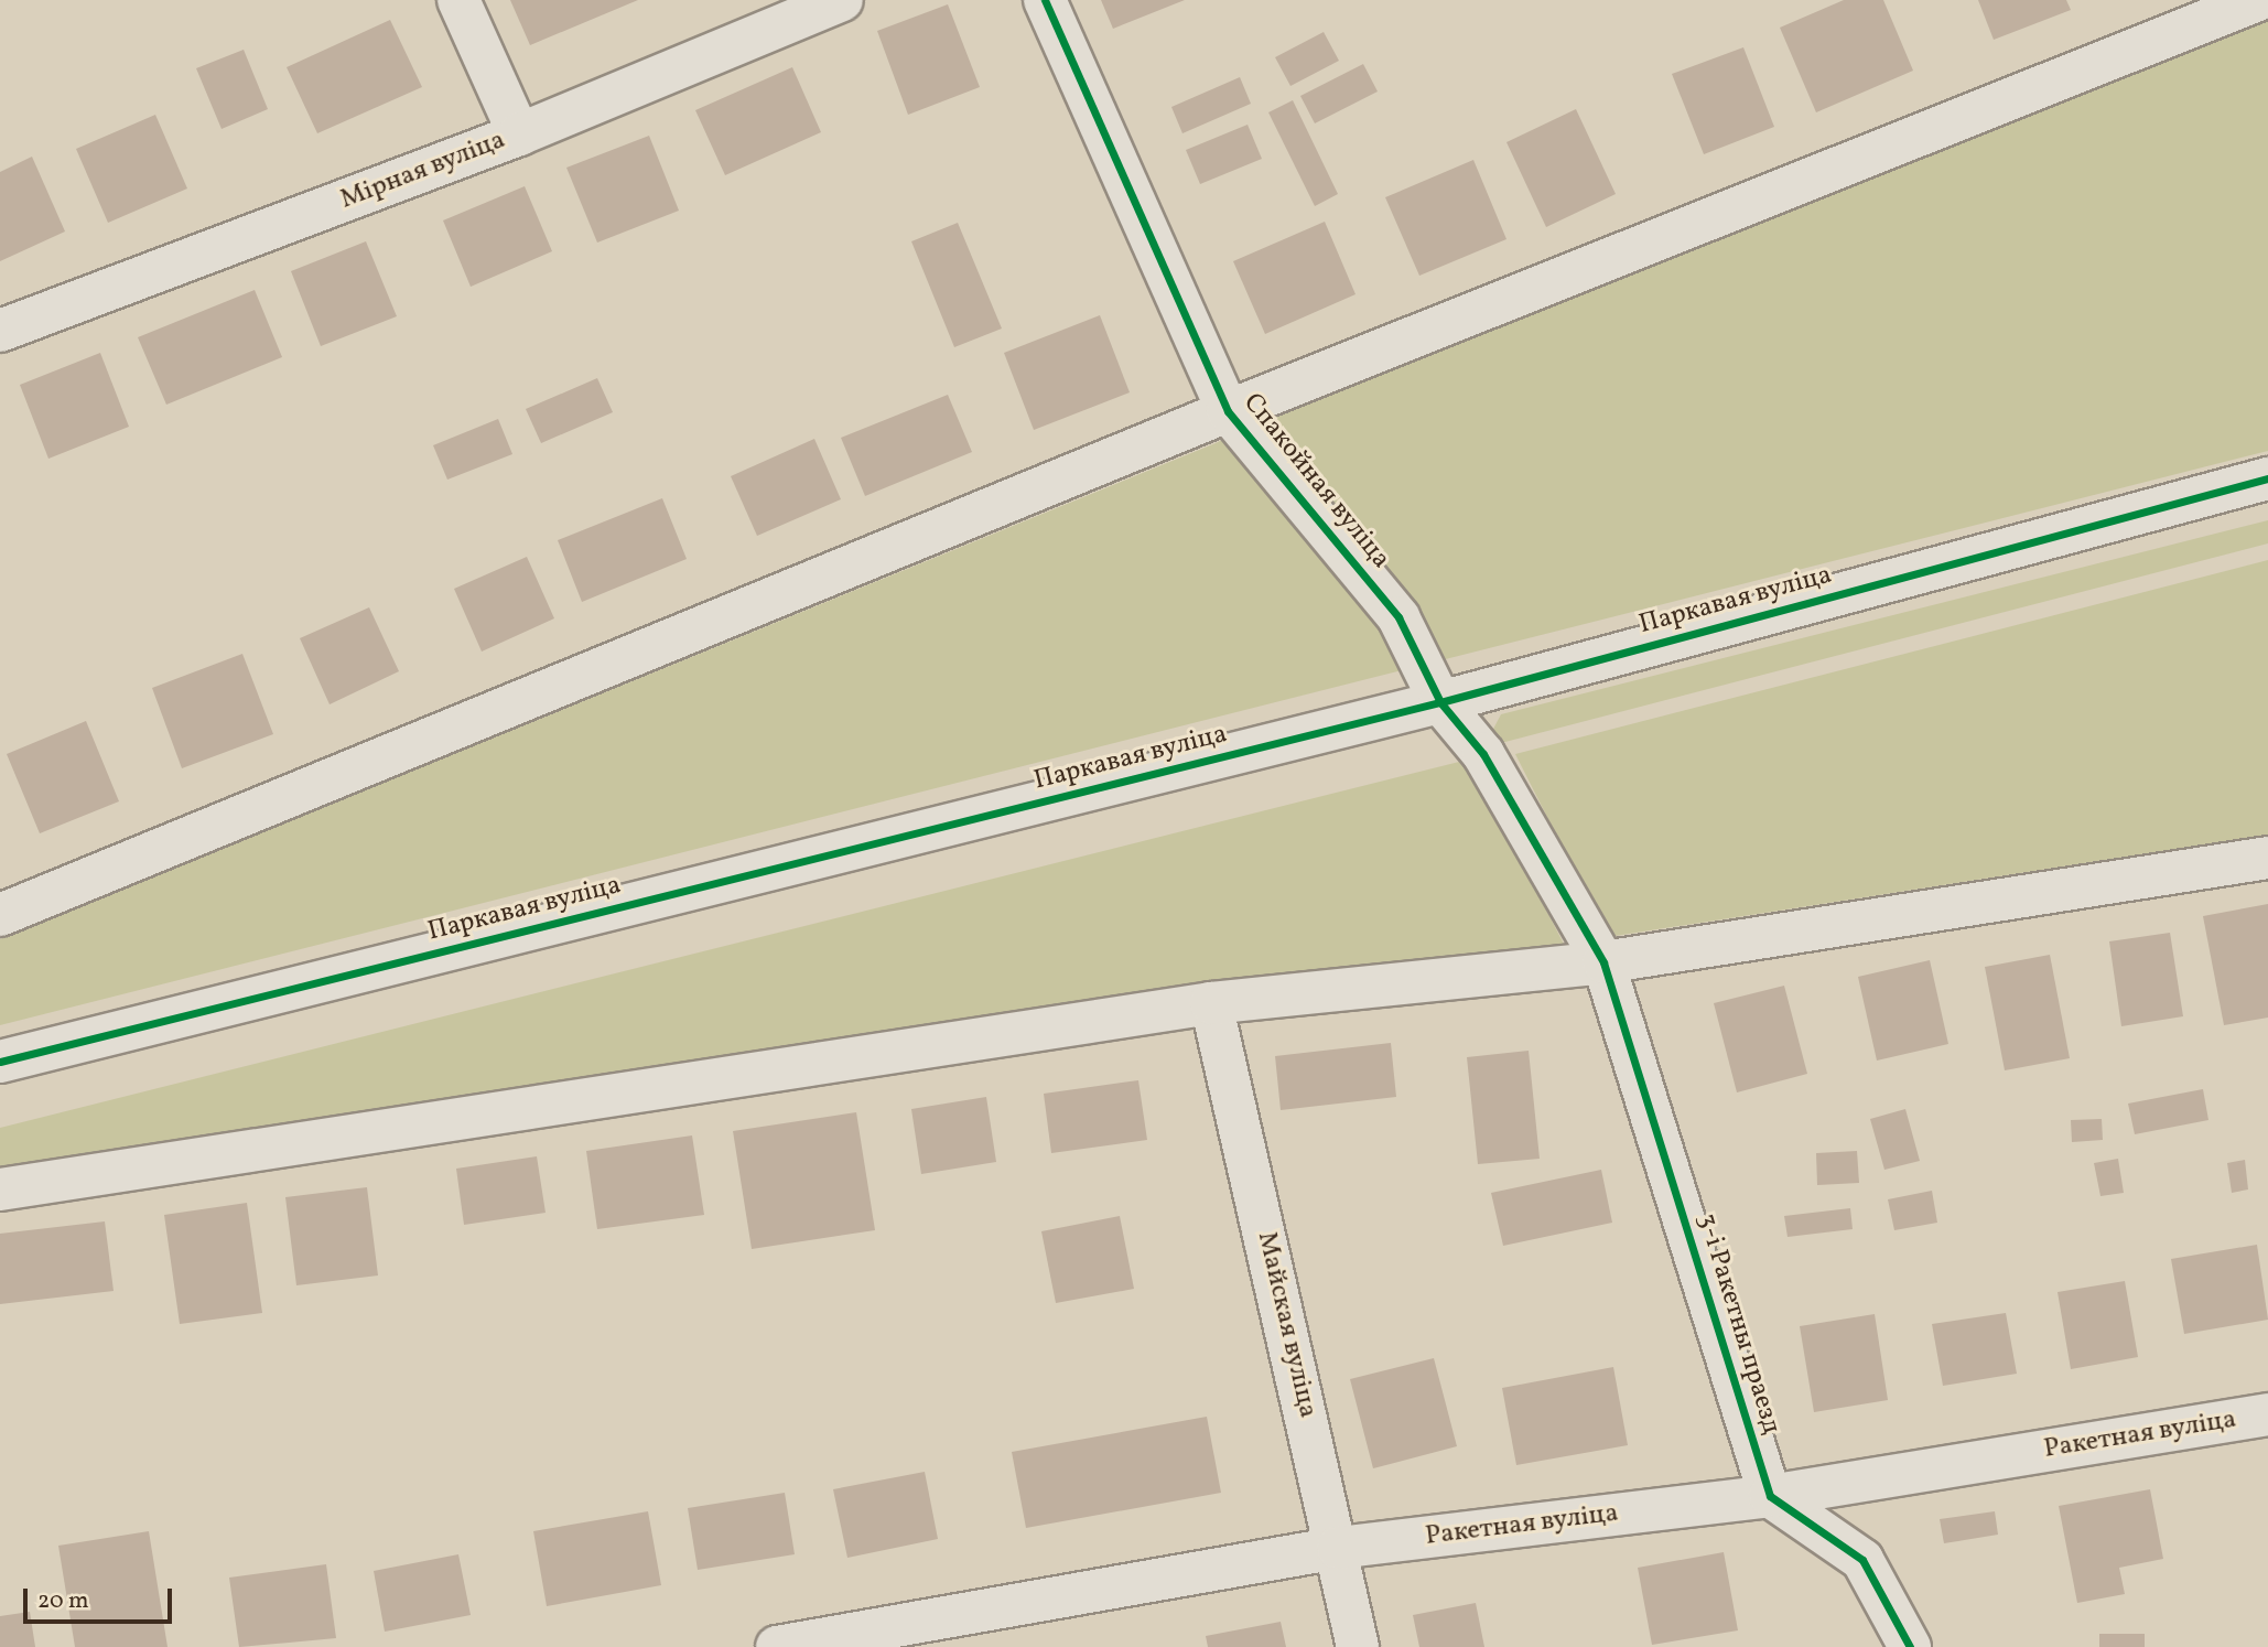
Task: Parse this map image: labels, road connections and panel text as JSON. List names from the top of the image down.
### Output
{
  "streets": {
    "street": [
      "Мірная вуліца",
      "Спакойная вуліца",
      "Паркавая вуліца",
      "3-і Ракетны праезд",
      "Майская вуліца",
      "Ракетная вуліца"
    ]
  },
  "crossings": [
    ["Спакойная вуліца", "Паркавая вуліца"],
    ["Спакойная вуліца", "3-і Ракетны праезд"],
    ["3-і Ракетны праезд", "Ракетная вуліца"],
    ["Майская вуліца", "Ракетная вуліца"]
  ],
  "scale_bar": "20 m"
}
